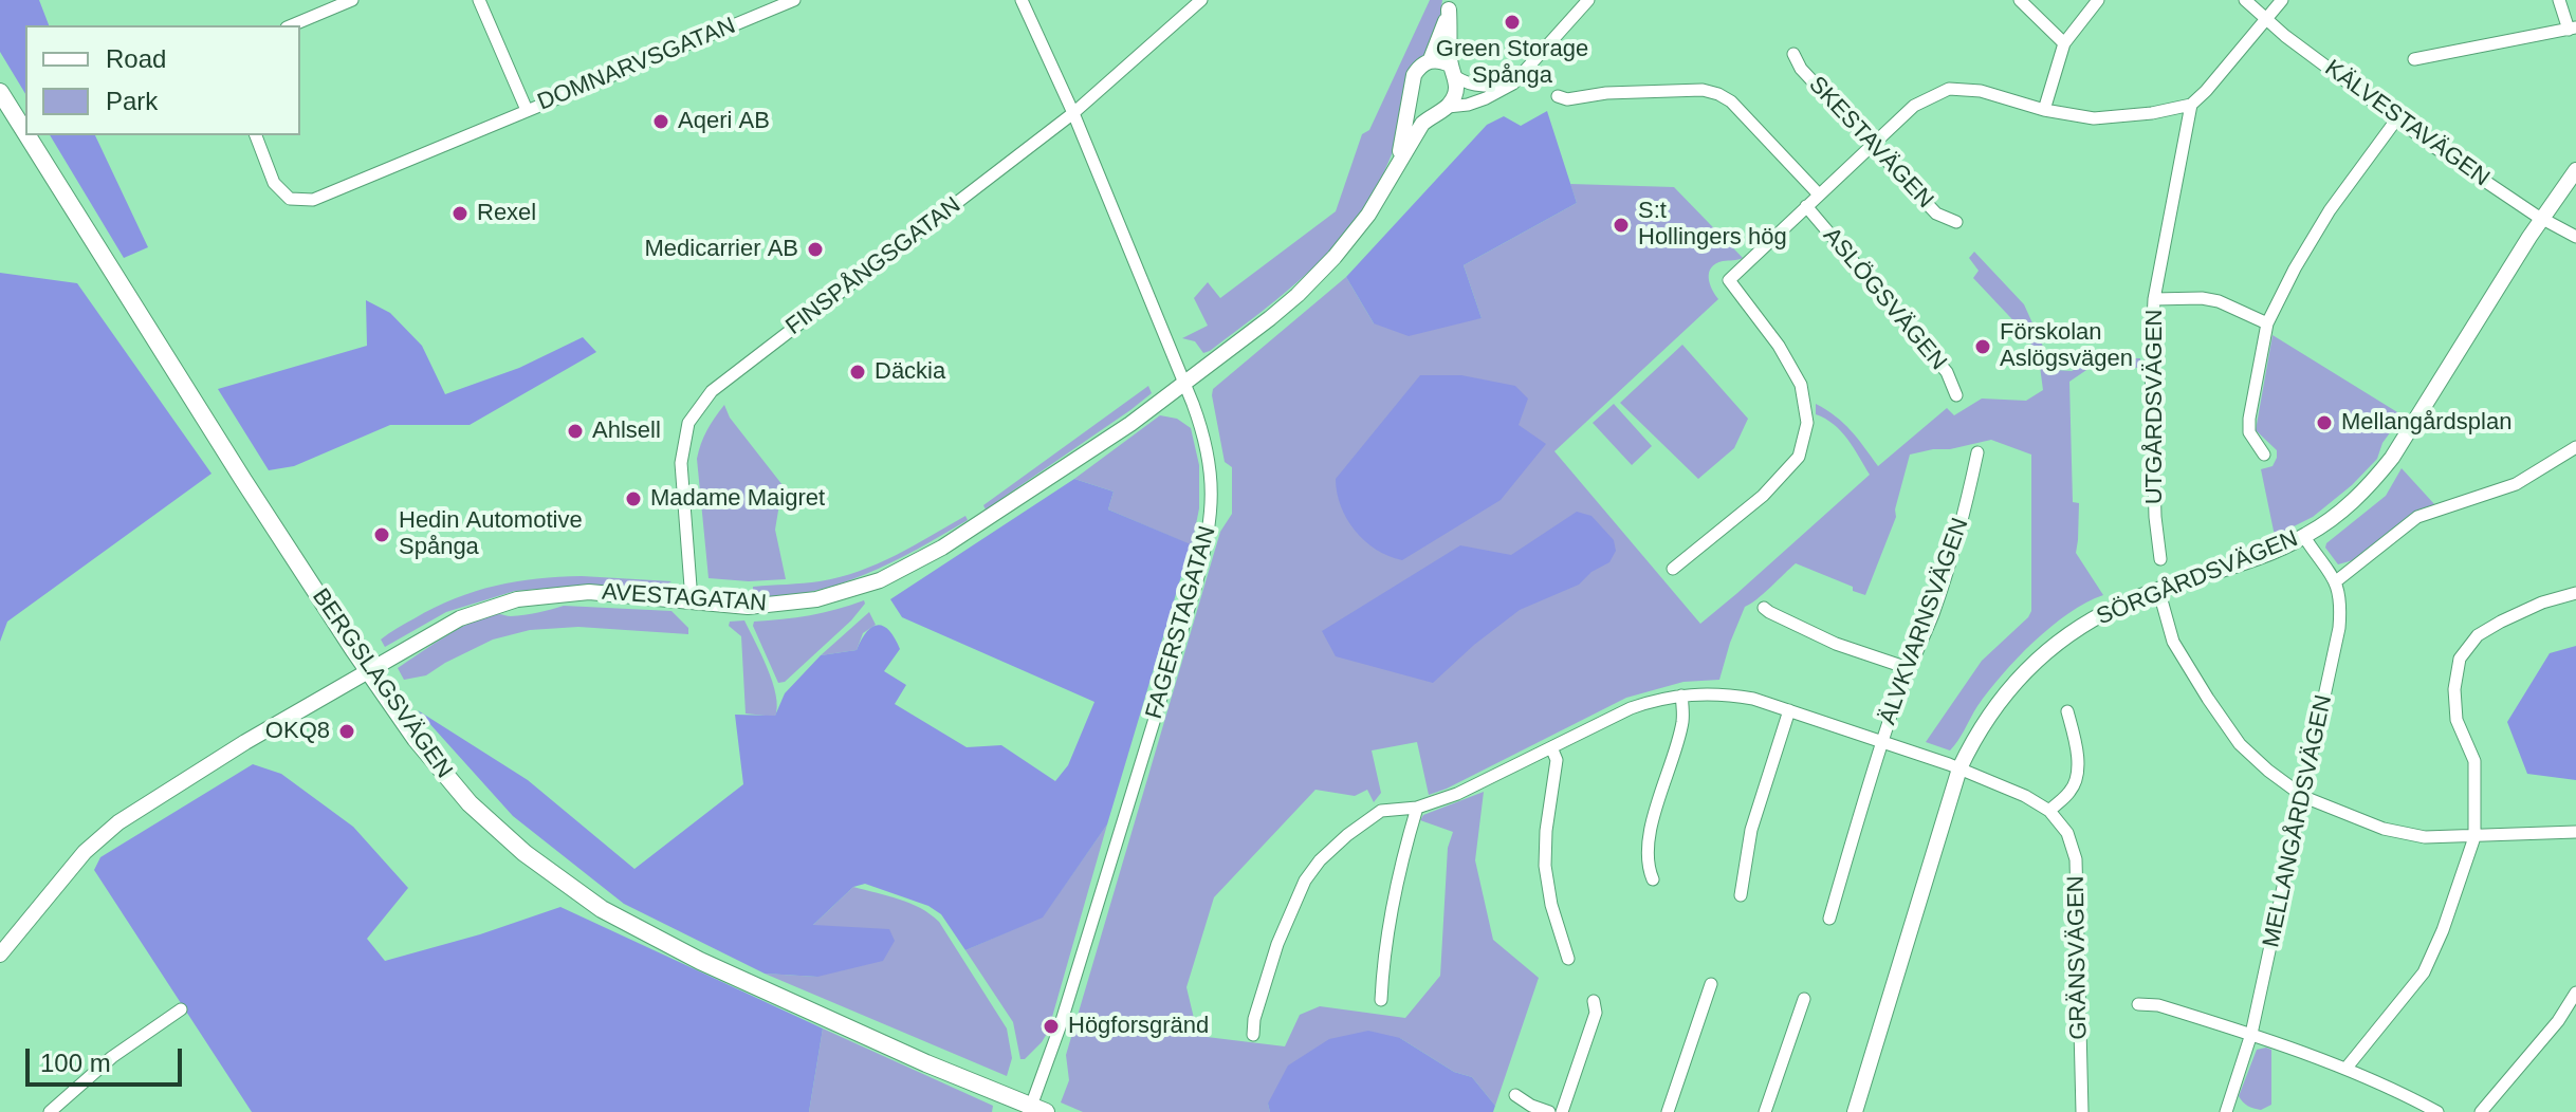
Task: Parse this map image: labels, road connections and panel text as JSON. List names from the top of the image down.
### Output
{
  "streets": {
    "main road": ["BERGSLAGSVÄGEN"],
    "street": [
      "DOMNARVSGATAN",
      "KÄLVESTAVÄGEN",
      "SKESTAVÄGEN",
      "FINSPÅNGSGATAN",
      "ASLÖGSVÄGEN",
      "UTGÅRDSVÄGEN",
      "SÖRGÅRDSVÄGEN",
      "AVESTAGATAN",
      "ÄLVKVARNSVÄGEN",
      "FAGERSTAGATAN",
      "MELLANGÅRDSVÄGEN",
      "GRÄNSVÄGEN"
    ]
  },
  "crossings": [
    ["KÄLVESTAVÄGEN", "SÖRGÅRDSVÄGEN"],
    ["FINSPÅNGSGATAN", "AVESTAGATAN"],
    ["FINSPÅNGSGATAN", "FAGERSTAGATAN"],
    ["SÖRGÅRDSVÄGEN", "ÄLVKVARNSVÄGEN"],
    ["SÖRGÅRDSVÄGEN", "GRÄNSVÄGEN"],
    ["AVESTAGATAN", "FAGERSTAGATAN"],
    ["AVESTAGATAN", "BERGSLAGSVÄGEN"],
    ["ÄLVKVARNSVÄGEN", "GRÄNSVÄGEN"],
    ["FAGERSTAGATAN", "BERGSLAGSVÄGEN"]
  ],
  "places": [
    "Green Storage Spånga",
    "Aqeri AB",
    "Rexel",
    "S:t Hollingers hög",
    "Medicarrier AB",
    "Förskolan Aslögsvägen",
    "Däckia",
    "Mellangårdsplan",
    "Ahlsell",
    "Madame Maigret",
    "Hedin Automotive Spånga",
    "OKQ8",
    "Högforsgränd"
  ],
  "legend": ["Road", "Park"],
  "scale_bar": "100 m"
}
